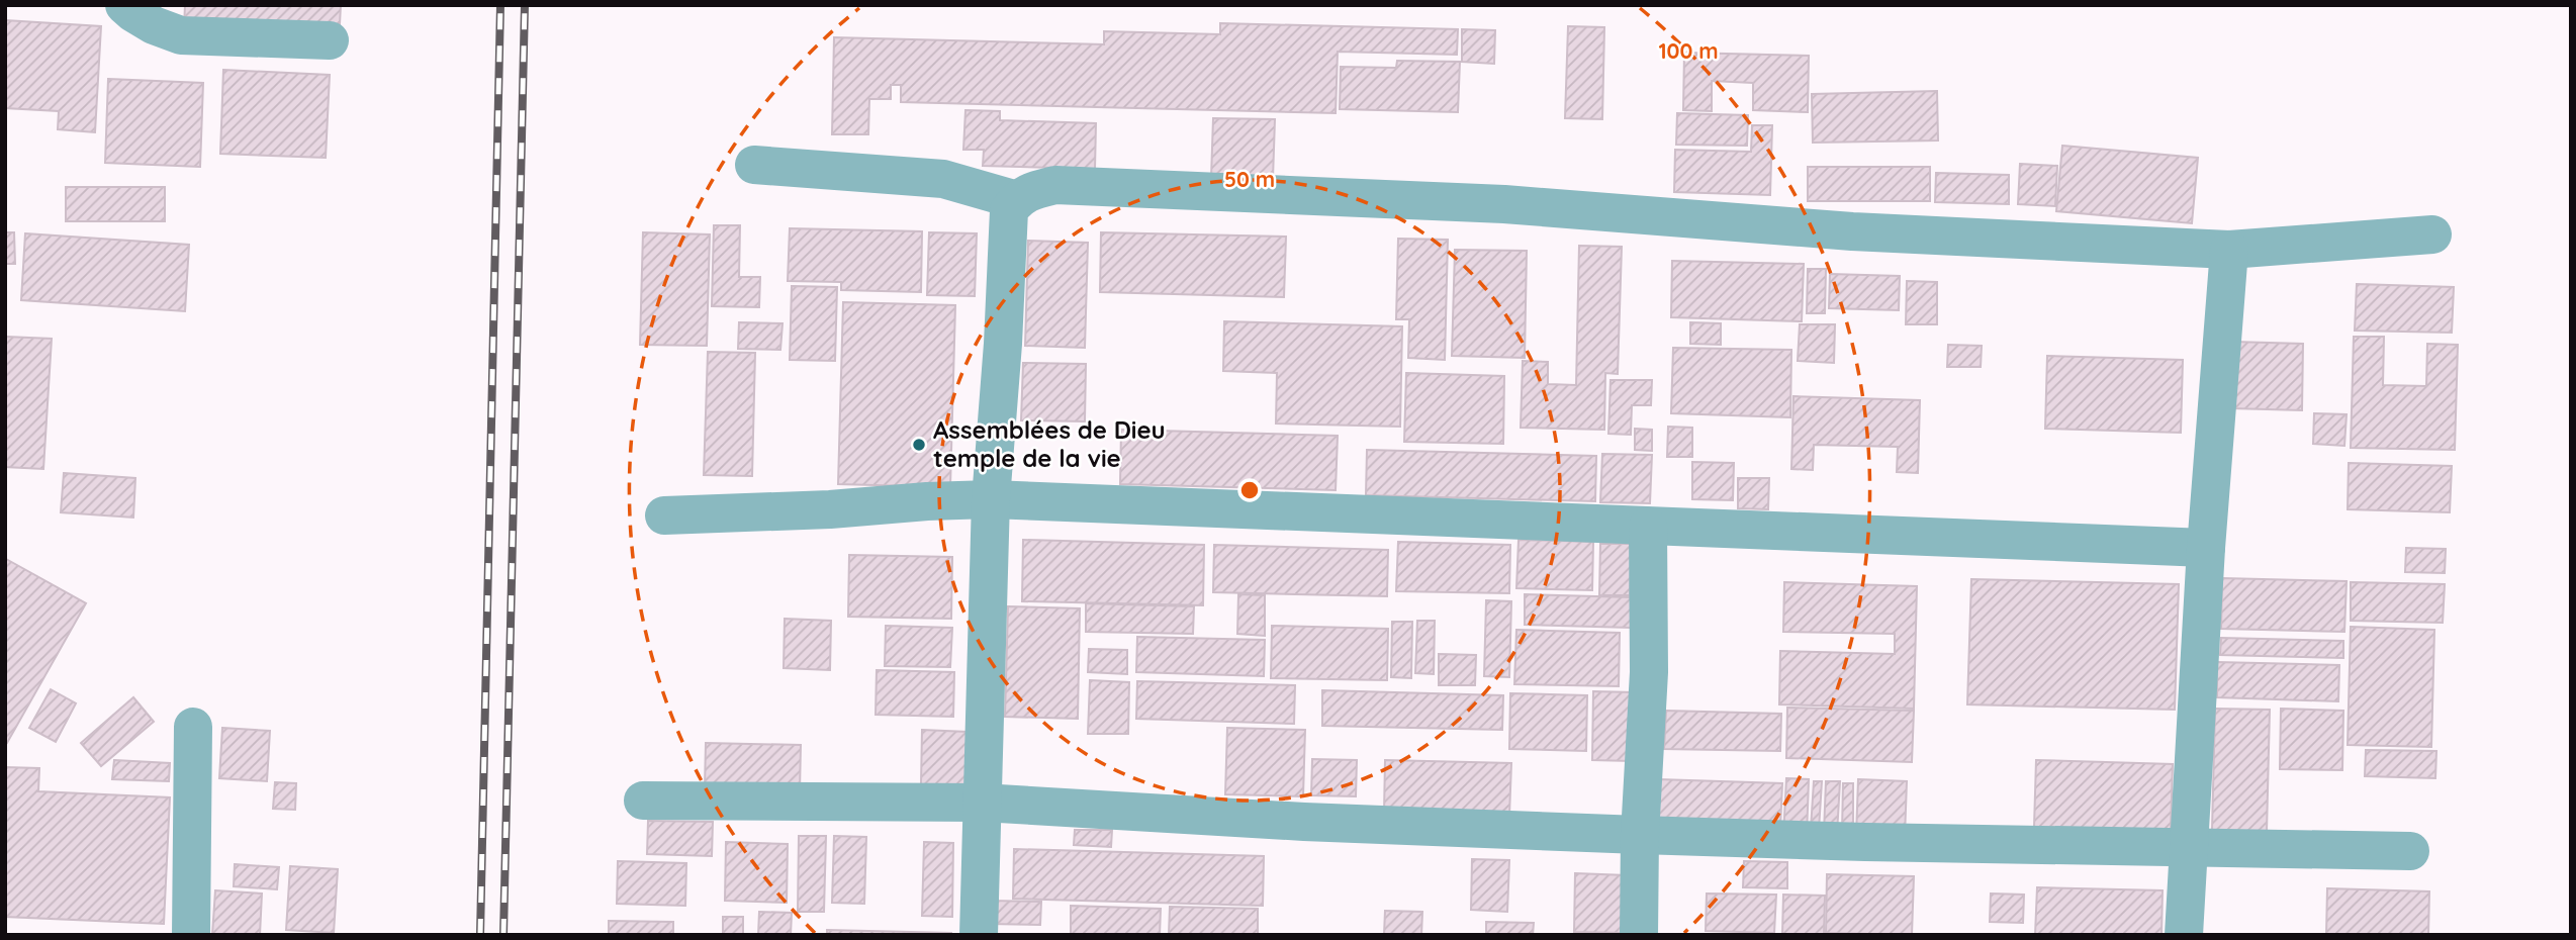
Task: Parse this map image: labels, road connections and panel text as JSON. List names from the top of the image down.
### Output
{
  "places": ["Assemblées de Dieu temple de la vie"],
  "rings": ["100 m", "50 m"]
}
